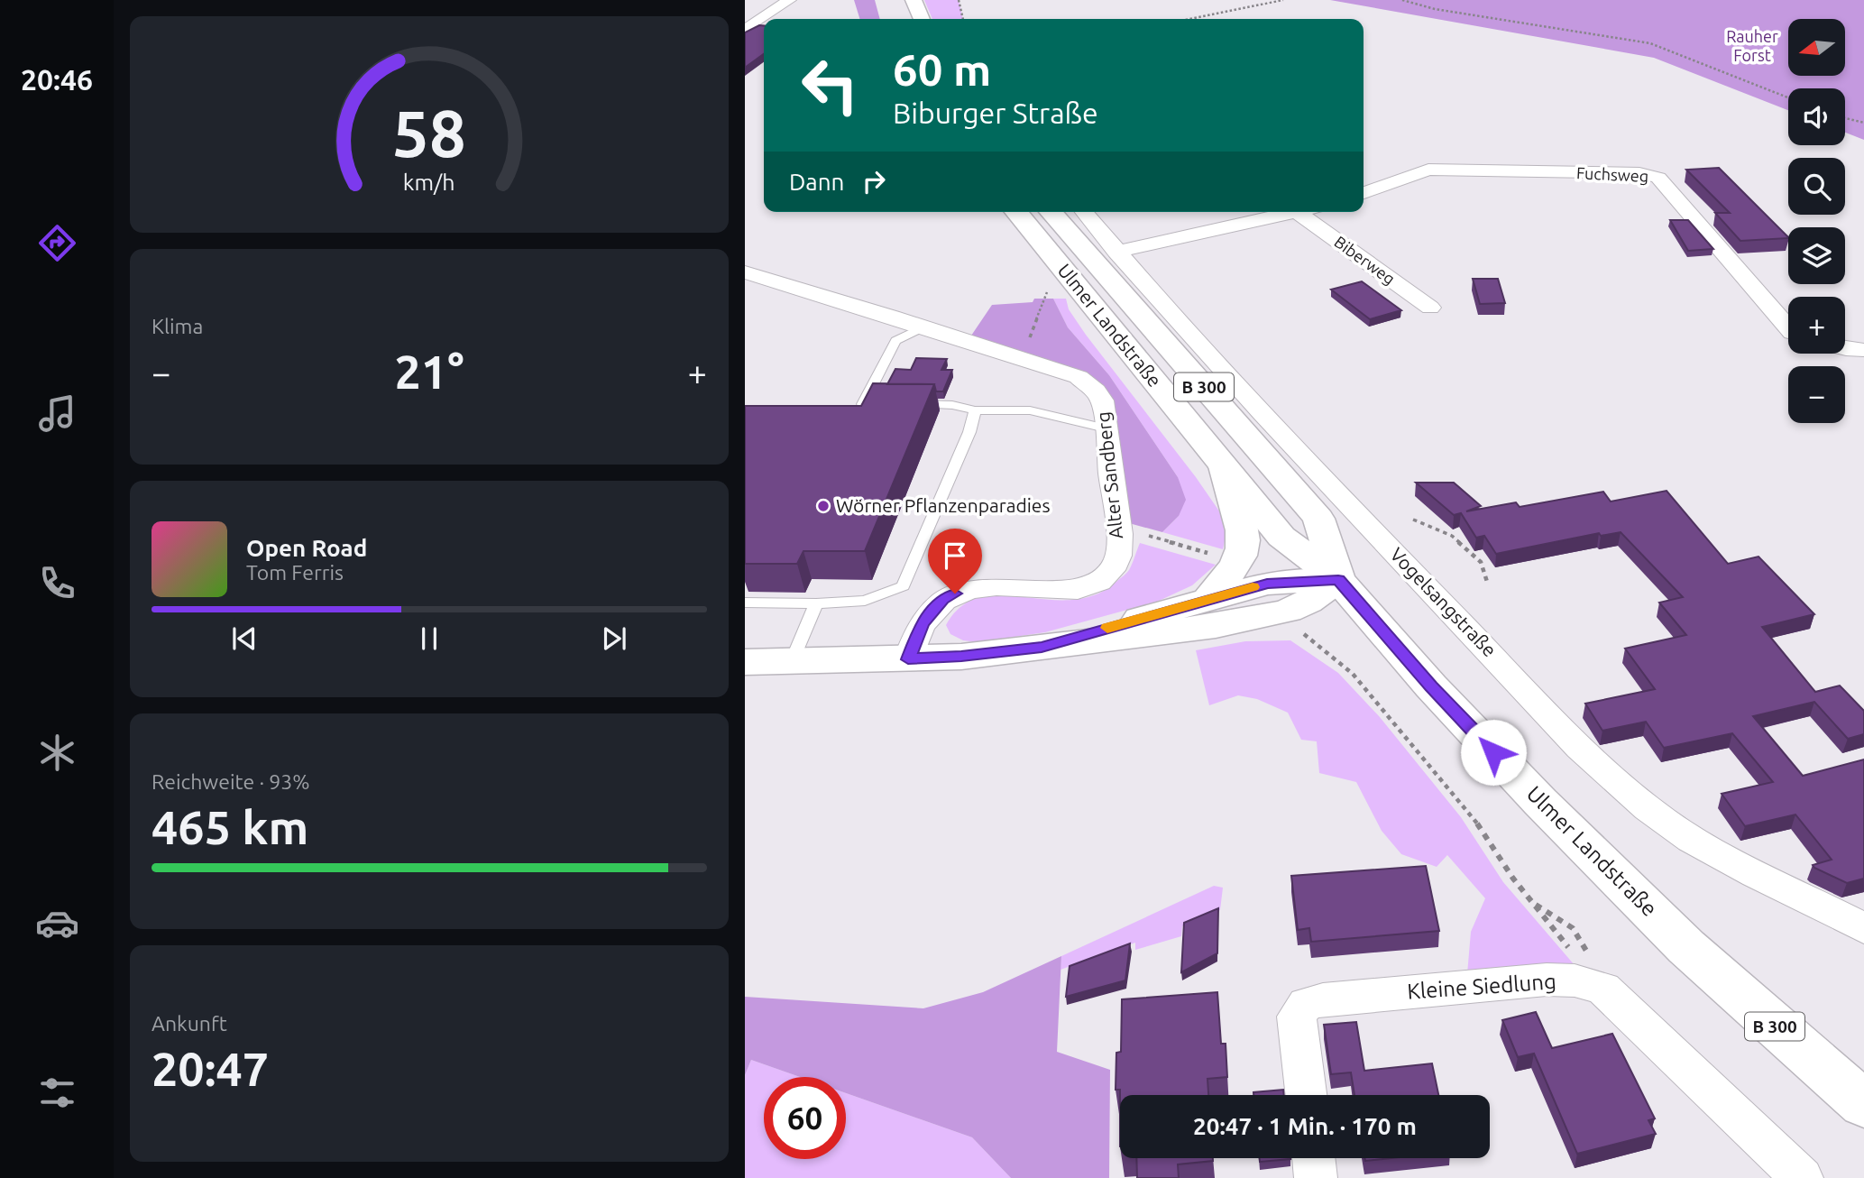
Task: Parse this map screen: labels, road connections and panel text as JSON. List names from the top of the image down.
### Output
{
  "streets": {
    "main road": ["Ulmer Landstraße", "B 300"],
    "street": [
      "Fuchsweg",
      "Biberweg",
      "Alter Sandberg",
      "Vogelsangstraße",
      "Kleine Siedlung"
    ]
  },
  "parks": ["Rauher Forst"],
  "places": ["Wörner Pflanzenparadies"],
  "north": "left",
  "page": {
    "tabs": "20:46",
    "map_buttons": ["+", "−"],
    "turn": ["60 m", "Biburger Straße"],
    "then": "Dann",
    "tile": [
      "Klima",
      ["Reichweite · 93%", "465 km"],
      ["Ankunft", "20:47"]
    ],
    "heat": ["−", "21°", "+"],
    "song": ["Open Road", "Tom Ferris"],
    "limit": "60",
    "trip": "20:47 · 1 Min. · 170 m",
    "gauge": ["58", "km/h"]
  }
}
